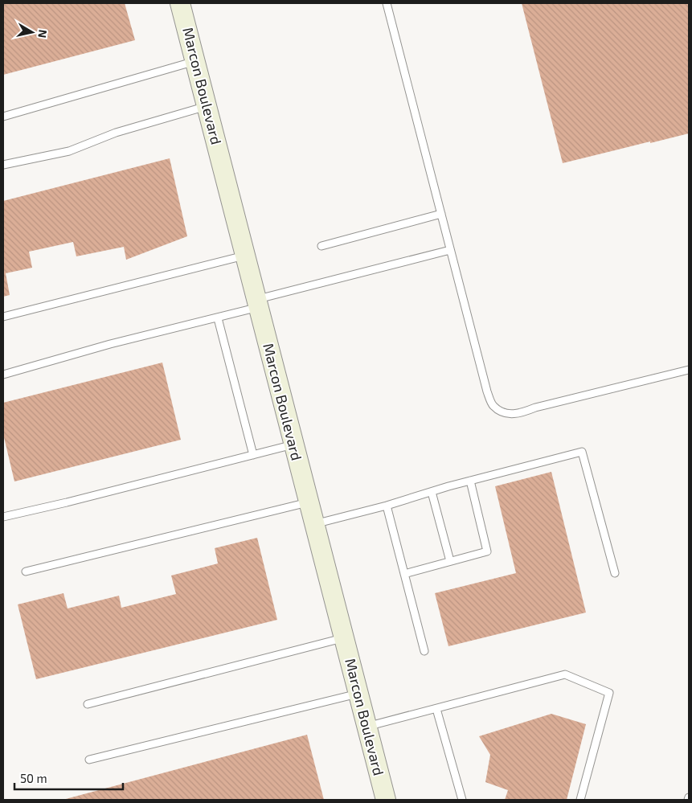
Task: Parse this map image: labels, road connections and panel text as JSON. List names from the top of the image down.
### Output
{
  "streets": {
    "street": ["Marcon Boulevard"]
  },
  "scale_bar": "50 m",
  "north": "right"
}
